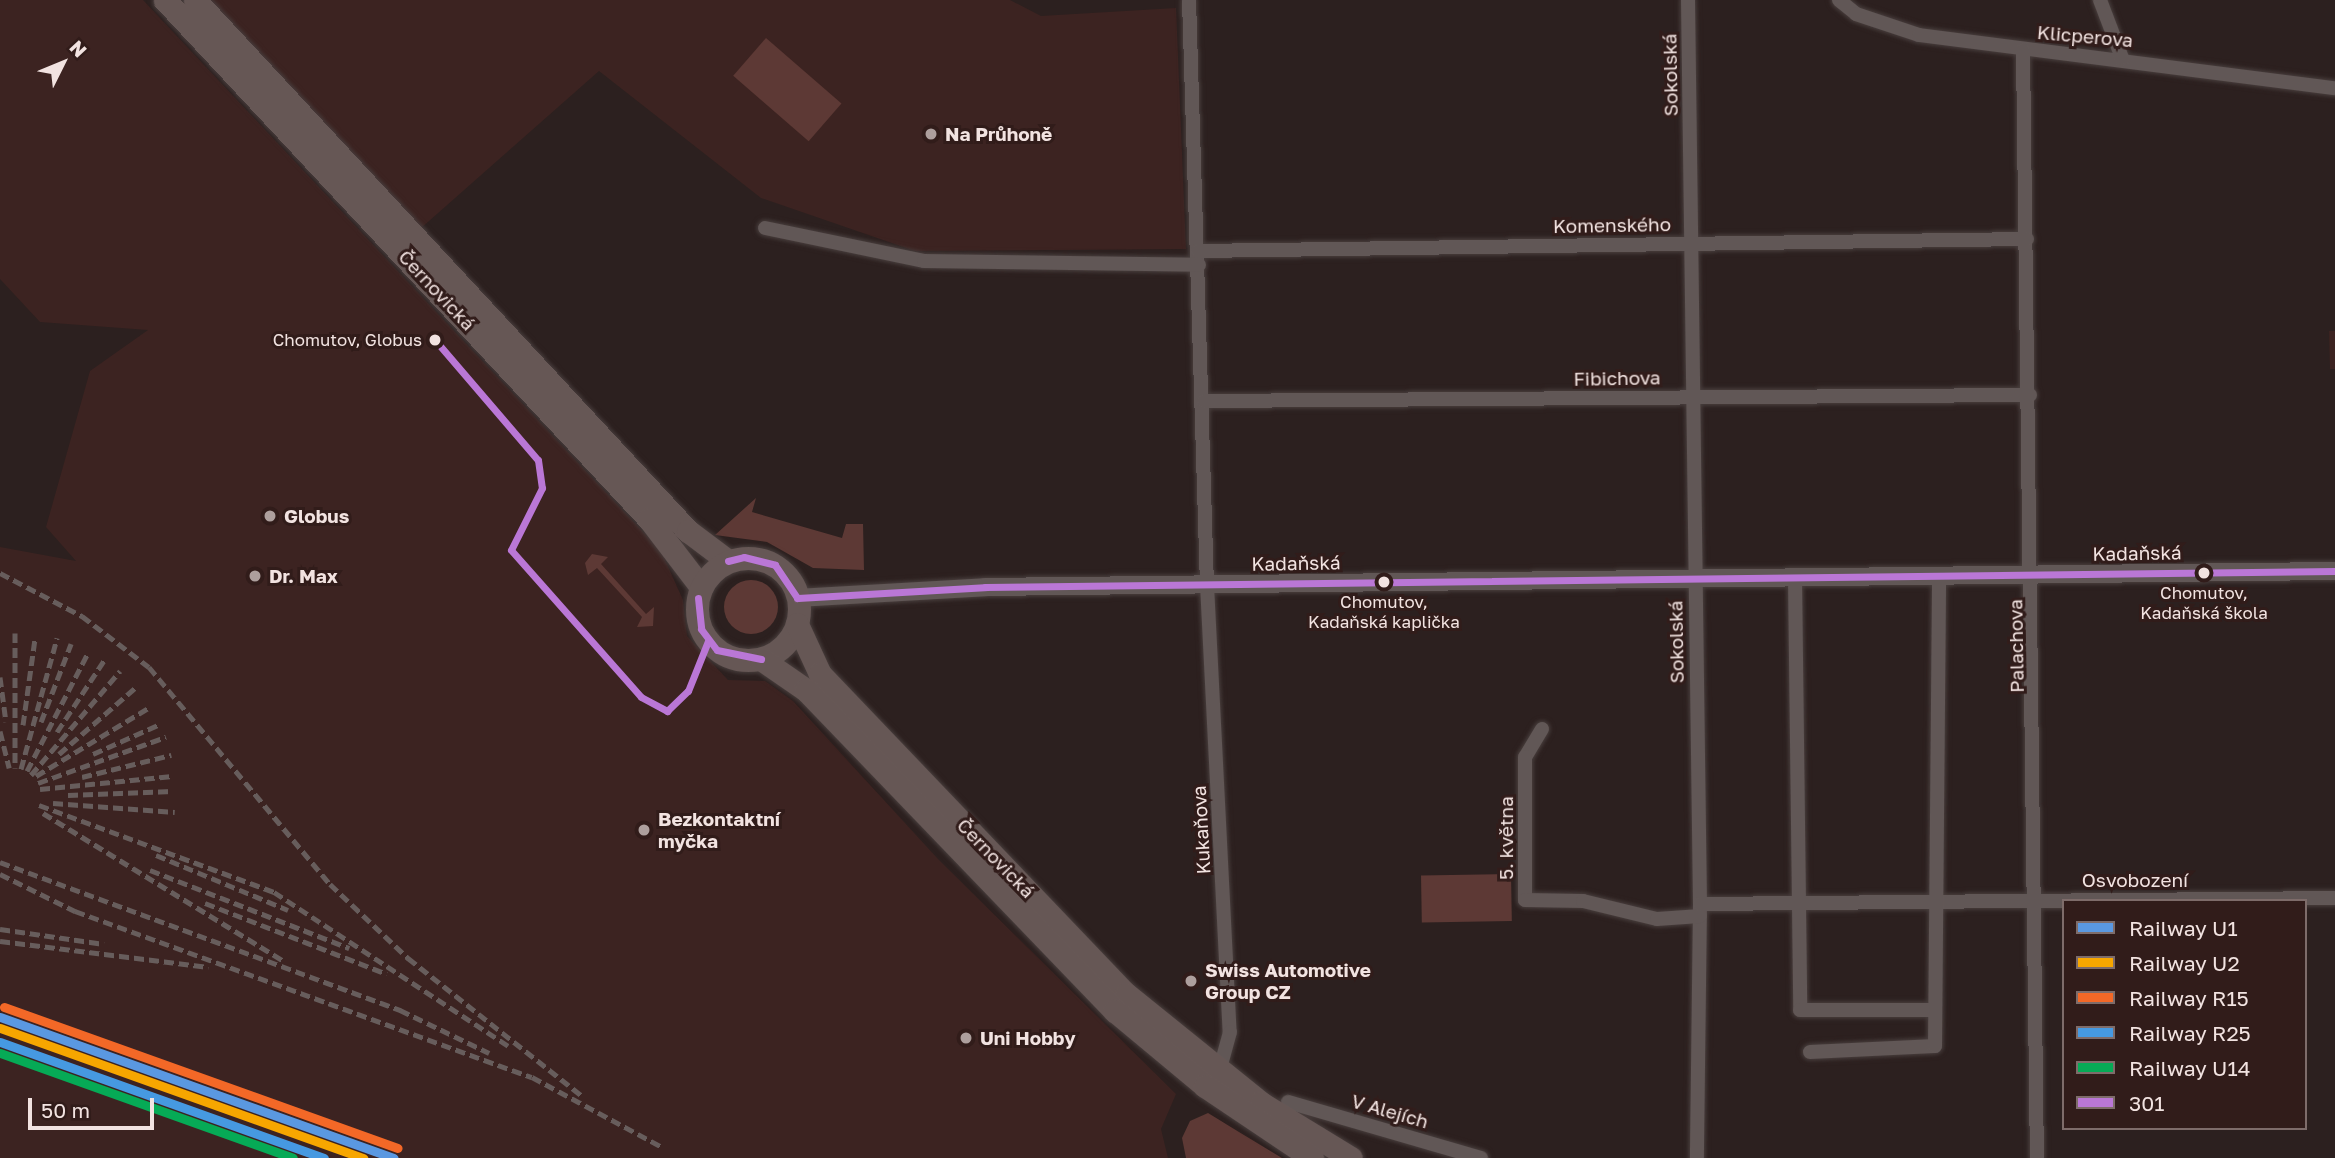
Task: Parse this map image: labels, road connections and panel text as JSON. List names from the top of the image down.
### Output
{
  "streets": {
    "highway": ["Černovická"],
    "street": [
      "Klicperova",
      "Sokolská",
      "Komenského",
      "Fibichova",
      "Kadaňská",
      "Palachova",
      "Kukaňova",
      "5. května",
      "Osvobození",
      "V Alejích"
    ]
  },
  "crossings": [
    ["Klicperova", "Palachova"],
    ["Sokolská", "Komenského"],
    ["Sokolská", "Fibichova"],
    ["Sokolská", "Kadaňská"],
    ["Sokolská", "5. května"],
    ["Sokolská", "Osvobození"],
    ["Komenského", "Palachova"],
    ["Černovická", "Kadaňská"],
    ["Černovická", "Kukaňova"],
    ["Fibichova", "Palachova"],
    ["Kadaňská", "Palachova"],
    ["Kadaňská", "Kukaňova"],
    ["Palachova", "Osvobození"],
    ["5. května", "Osvobození"]
  ],
  "places": [
    "Na Průhoně",
    "Chomutov, Globus",
    "Globus",
    "Chomutov, Kadaňská škola",
    "Dr. Max",
    "Chomutov, Kadaňská kaplička",
    "Bezkontaktní myčka",
    "Swiss Automotive Group CZ",
    "Uni Hobby"
  ],
  "lines": [
    "transit line 301",
    "rail line R15",
    "rail line U1",
    "rail line U2",
    "rail line R25",
    "rail line U14"
  ],
  "legend": [
    "Railway U1",
    "Railway U2",
    "Railway R15",
    "Railway R25",
    "Railway U14",
    "301"
  ],
  "scale_bar": "50 m",
  "north": "top right"
}
